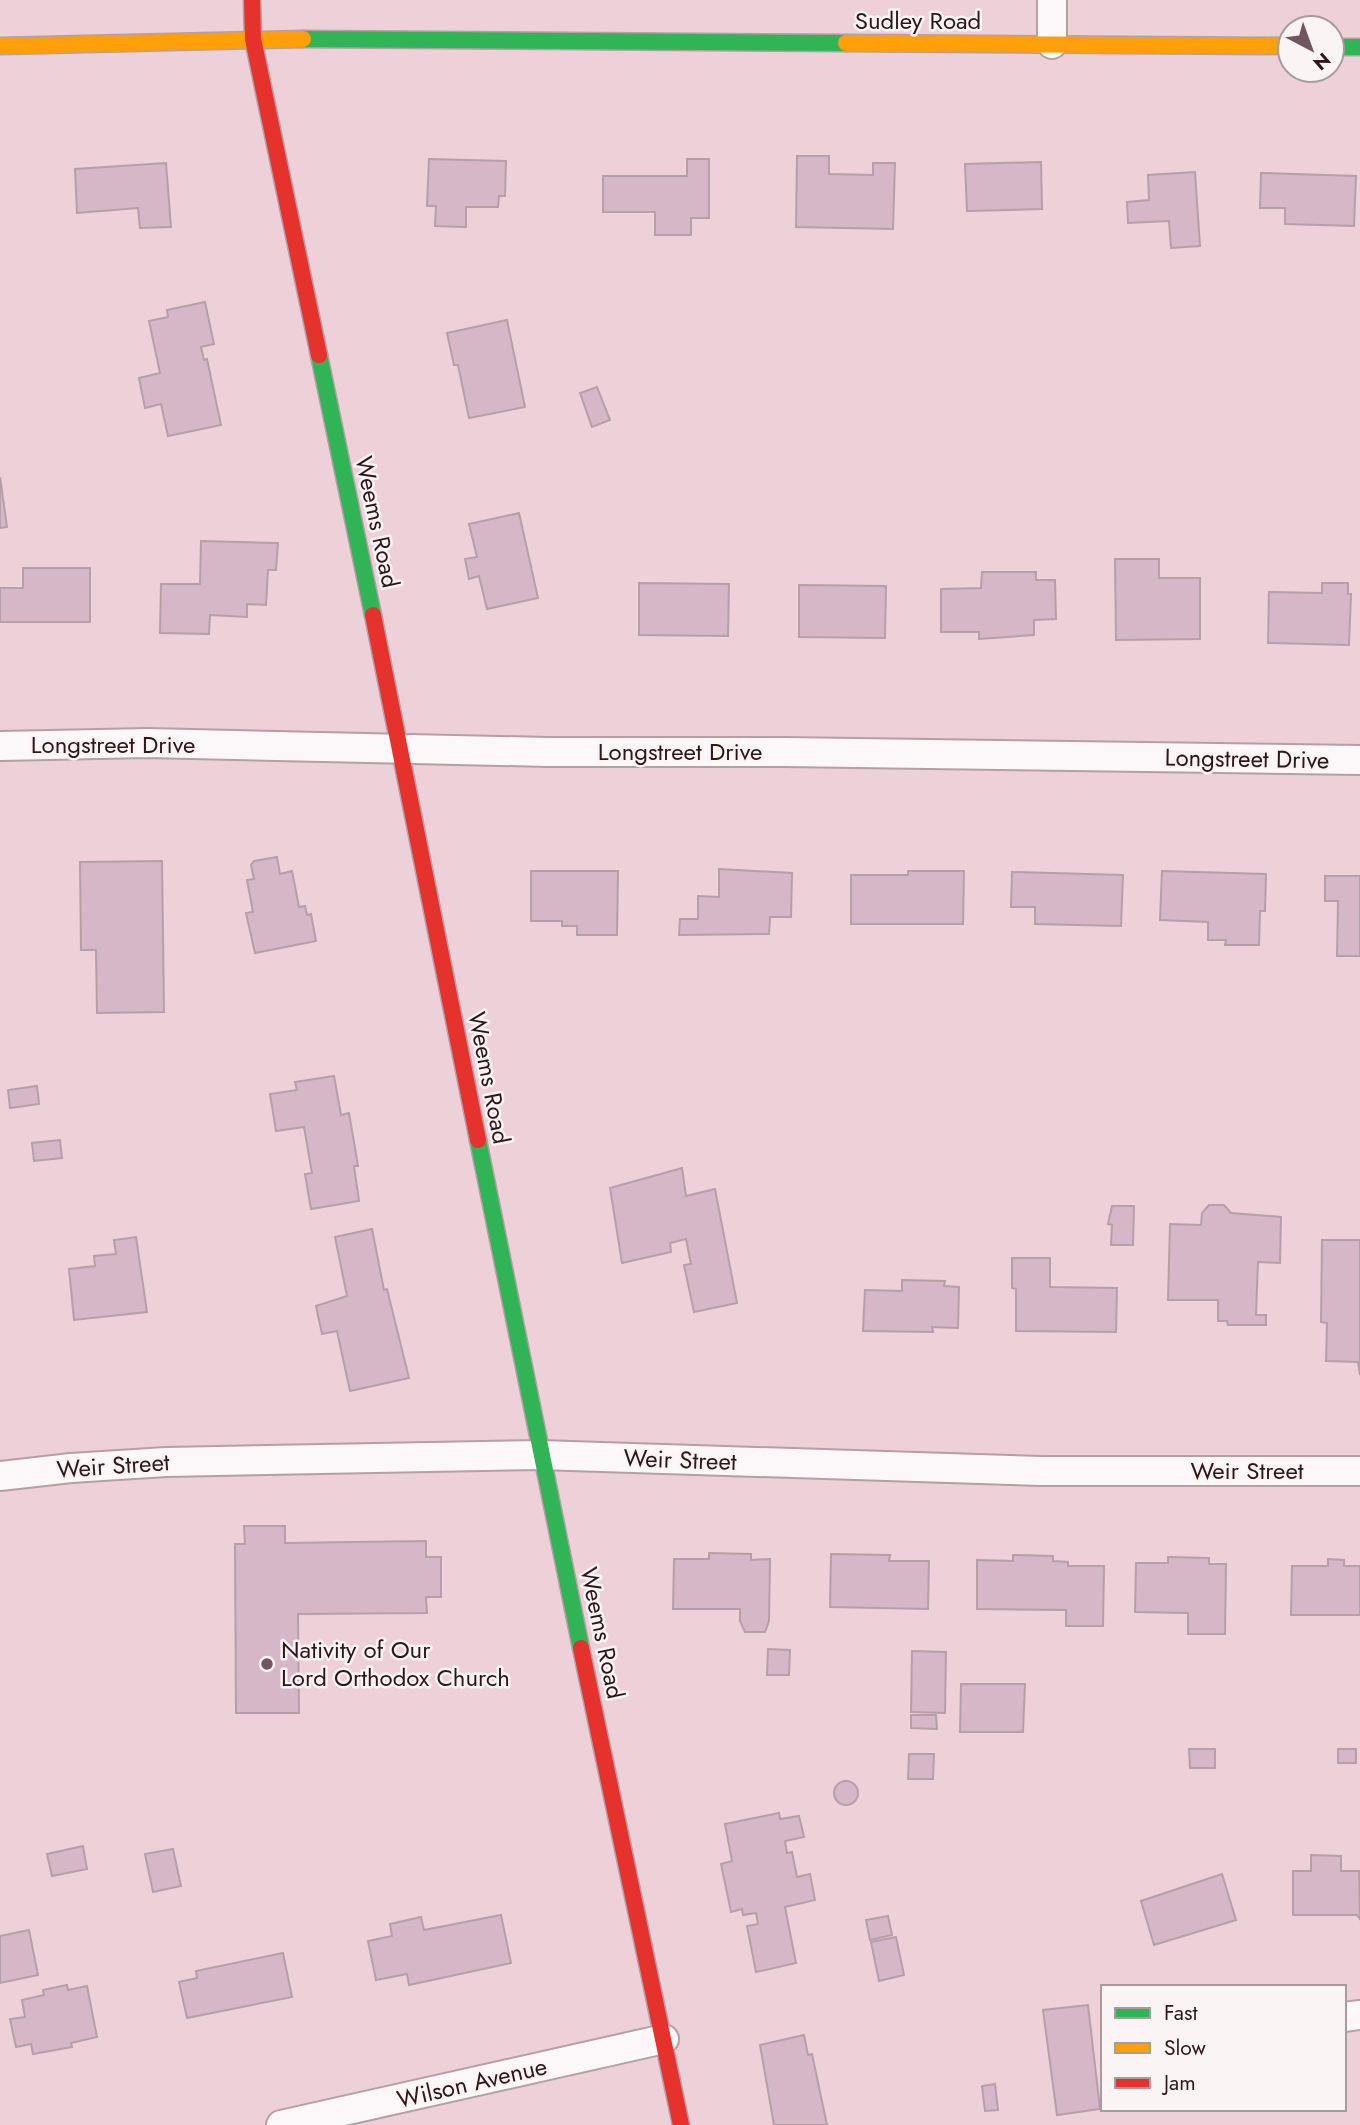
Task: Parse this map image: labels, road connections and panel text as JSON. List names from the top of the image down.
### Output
{
  "streets": {
    "street": [
      "Sudley Road",
      "Weems Road",
      "Longstreet Drive",
      "Weir Street",
      "Wilson Avenue"
    ]
  },
  "crossings": [
    ["Sudley Road", "Weems Road"],
    ["Weems Road", "Longstreet Drive"],
    ["Weems Road", "Weir Street"],
    ["Weems Road", "Wilson Avenue"]
  ],
  "places": ["Nativity of Our Lord Orthodox Church"],
  "legend": ["Fast", "Slow", "Jam"],
  "north": "bottom right"
}
